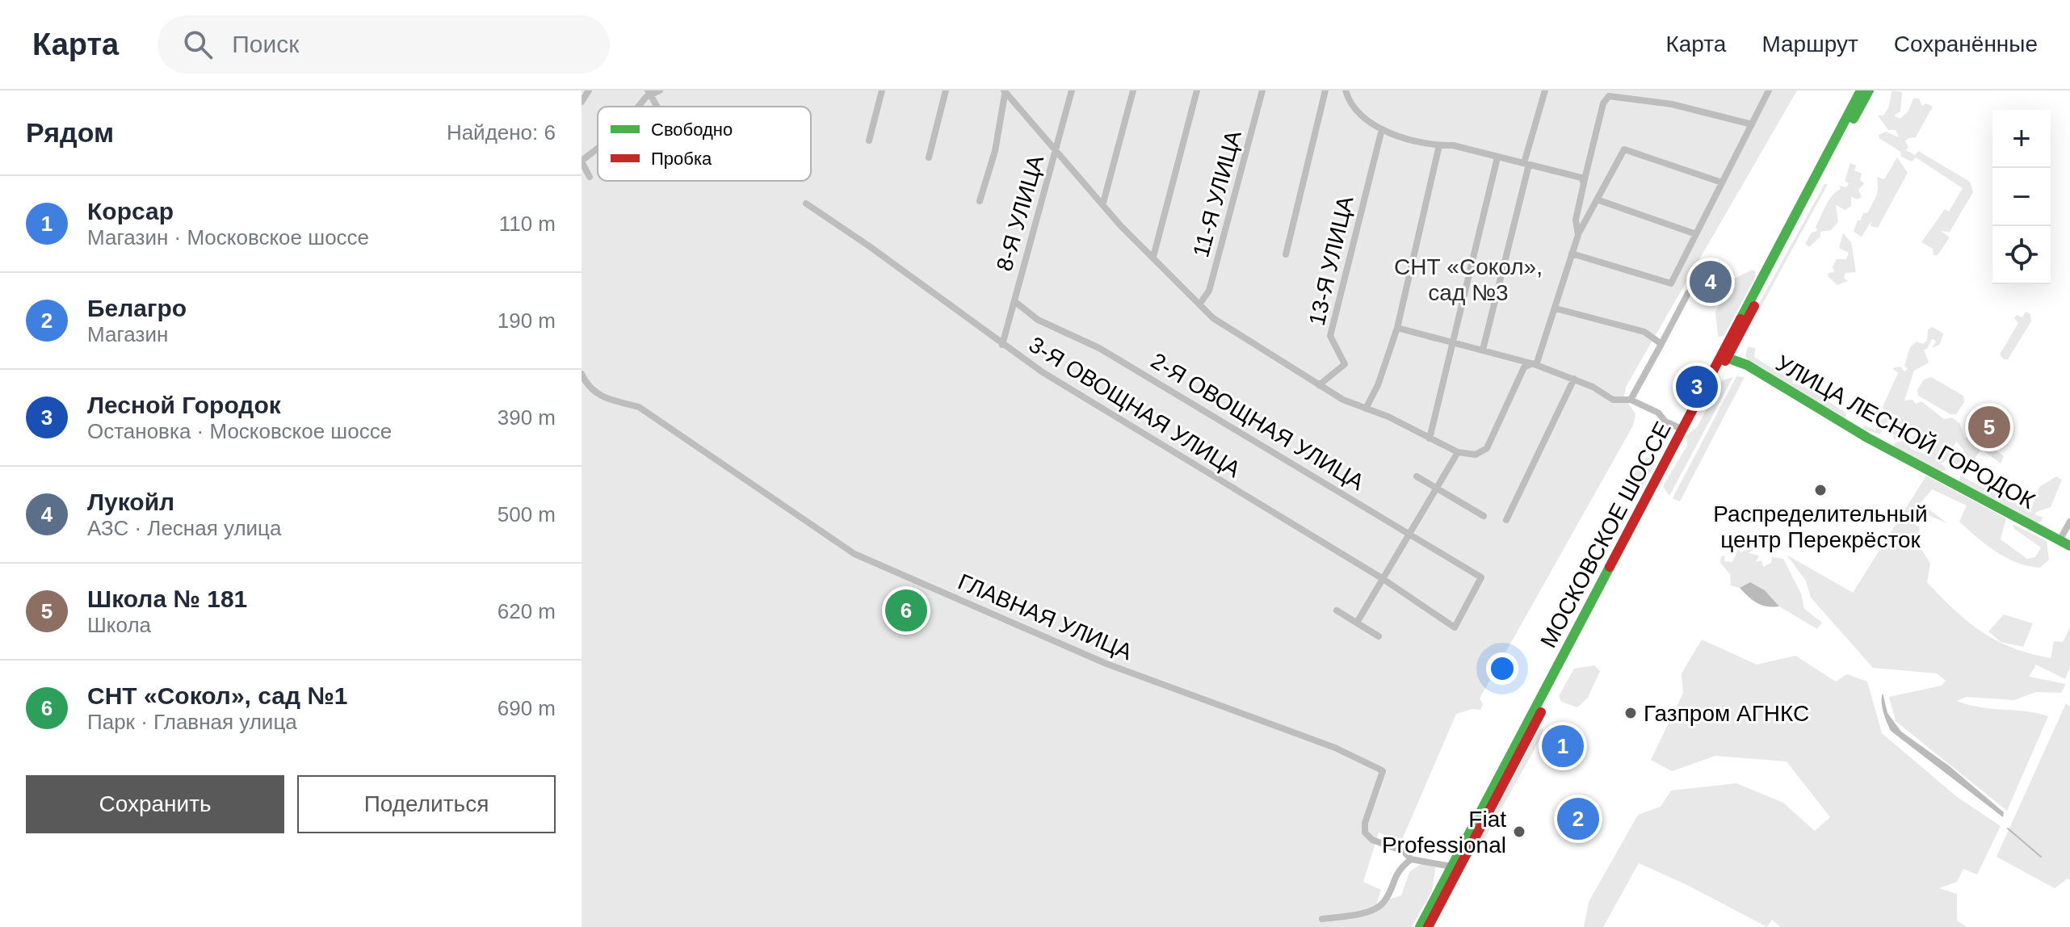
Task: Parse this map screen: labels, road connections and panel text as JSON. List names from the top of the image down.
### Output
{
  "streets": {
    "main road": ["УЛИЦА ЛЕСНОЙ ГОРОДОК", "МОСКОВСКОЕ ШОССЕ"],
    "street": [
      "11-Я УЛИЦА",
      "8-Я УЛИЦА",
      "13-Я УЛИЦА",
      "3-Я ОВОЩНАЯ УЛИЦА",
      "2-Я ОВОЩНАЯ УЛИЦА",
      "ГЛАВНАЯ УЛИЦА"
    ]
  },
  "crossings": [
    ["8-Я УЛИЦА", "3-Я ОВОЩНАЯ УЛИЦА"],
    ["8-Я УЛИЦА", "2-Я ОВОЩНАЯ УЛИЦА"],
    ["3-Я ОВОЩНАЯ УЛИЦА", "2-Я ОВОЩНАЯ УЛИЦА"],
    ["УЛИЦА ЛЕСНОЙ ГОРОДОК", "МОСКОВСКОЕ ШОССЕ"],
    ["МОСКОВСКОЕ ШОССЕ", "ГЛАВНАЯ УЛИЦА"]
  ],
  "parks": ["СНТ «Сокол», сад №3"],
  "places": ["Распределительный центр Перекрёсток", "Газпром АГНКС", "Fiat Professional"],
  "legend": ["Свободно", "Пробка"],
  "page": {
    "header": "Карта",
    "search": "Поиск",
    "nav": ["Карта", "Маршрут", "Сохранённые"],
    "heading": ["Рядом", "Найдено: 6"],
    "map_buttons": ["+", "−"],
    "list": [
      {
        "mark": "1",
        "name": "Корсар",
        "note": "Магазин · Московское шоссе",
        "value": "110 m"
      },
      {
        "mark": "2",
        "name": "Белагро",
        "note": "Магазин",
        "value": "190 m"
      },
      {
        "mark": "3",
        "name": "Лесной Городок",
        "note": "Остановка · Московское шоссе",
        "value": "390 m"
      },
      {
        "mark": "4",
        "name": "Лукойл",
        "note": "АЗС · Лесная улица",
        "value": "500 m"
      },
      {
        "mark": "5",
        "name": "Школа № 181",
        "note": "Школа",
        "value": "620 m"
      },
      {
        "mark": "6",
        "name": "СНТ «Сокол», сад №1",
        "note": "Парк · Главная улица",
        "value": "690 m"
      }
    ],
    "pins": [
      "4",
      "3",
      "5",
      "6",
      "1",
      "2"
    ],
    "buttons": ["Сохранить", "Поделиться"]
  }
}
